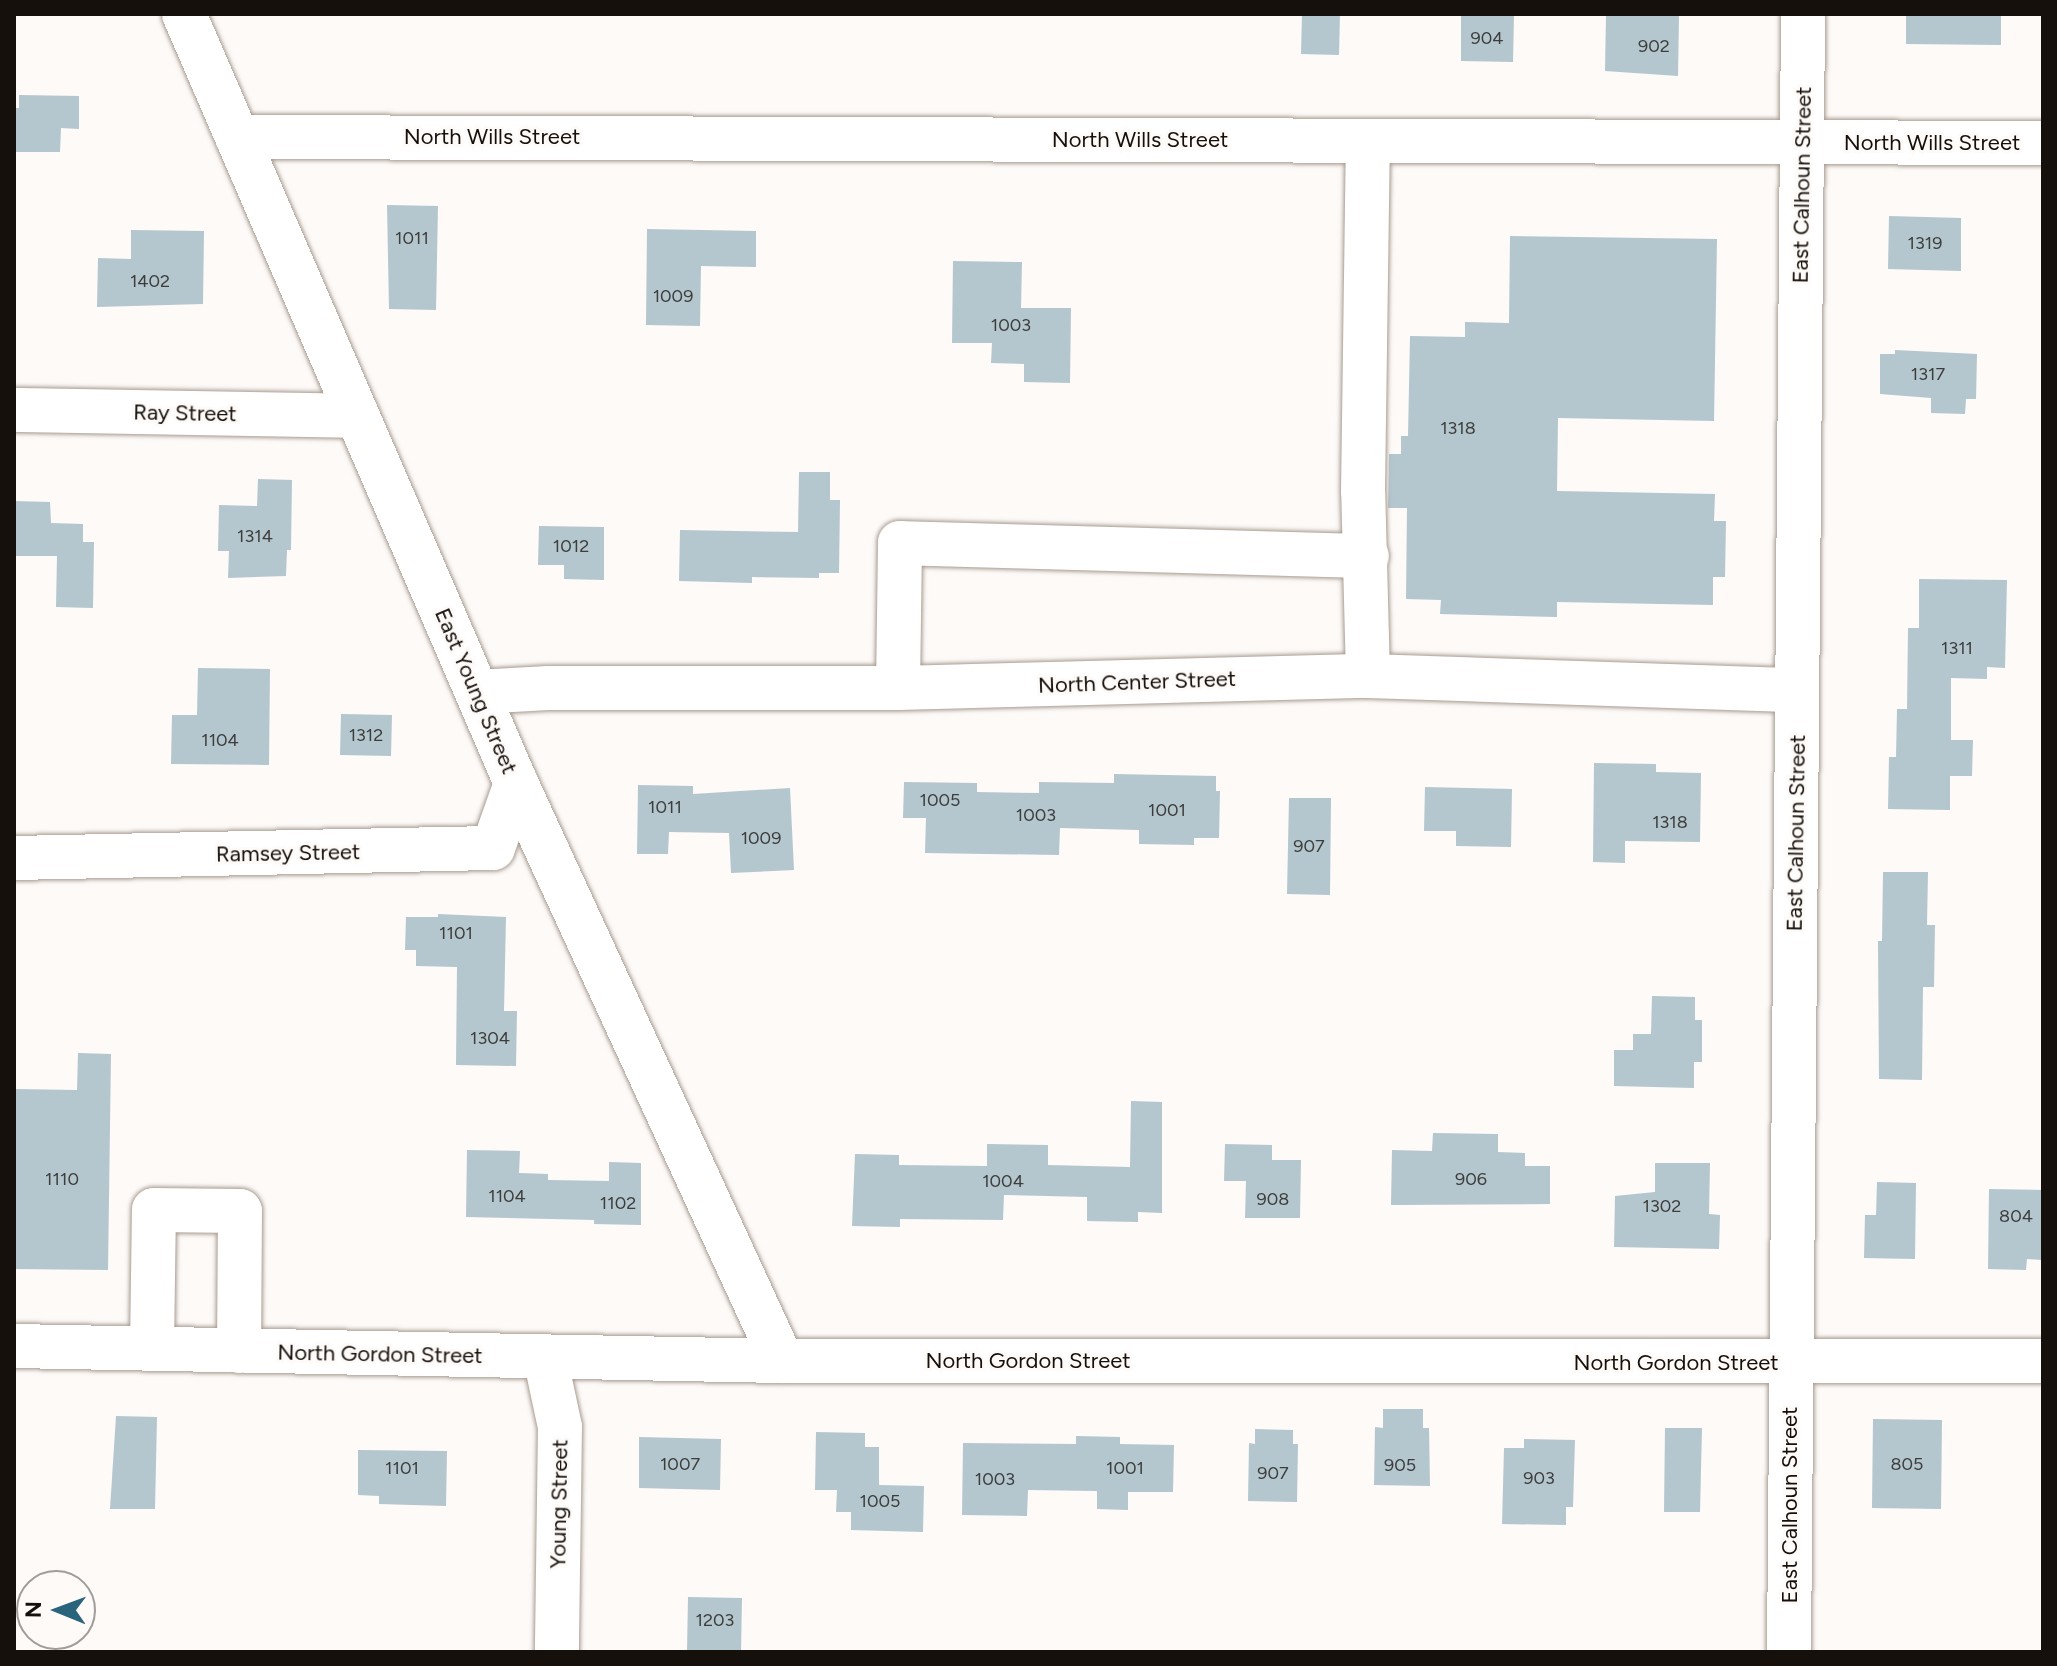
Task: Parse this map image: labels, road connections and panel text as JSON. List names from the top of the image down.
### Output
{
  "streets": {
    "street": [
      "North Wills Street",
      "East Calhoun Street",
      "Ray Street",
      "North Center Street",
      "East Young Street",
      "Ramsey Street",
      "North Gordon Street",
      "Young Street"
    ]
  },
  "crossings": [
    ["North Wills Street", "East Calhoun Street"],
    ["North Wills Street", "East Young Street"],
    ["East Calhoun Street", "North Center Street"],
    ["East Calhoun Street", "North Gordon Street"],
    ["Ray Street", "East Young Street"],
    ["North Center Street", "East Young Street"],
    ["East Young Street", "Ramsey Street"],
    ["East Young Street", "North Gordon Street"],
    ["North Gordon Street", "Young Street"]
  ],
  "house_numbers": [
    "904",
    "902",
    "1011",
    "1319",
    "1402",
    "1009",
    "1003",
    "1317",
    "1318",
    "1314",
    "1012",
    "1311",
    "1312",
    "1104",
    "1005",
    "1011",
    "1001",
    "1003",
    "1318",
    "1009",
    "907",
    "1101",
    "1304",
    "1110",
    "906",
    "1004",
    "1104",
    "908",
    "1102",
    "1302",
    "804",
    "1007",
    "805",
    "905",
    "1101",
    "1001",
    "907",
    "903",
    "1003",
    "1005",
    "1203"
  ],
  "north": "left"
}
